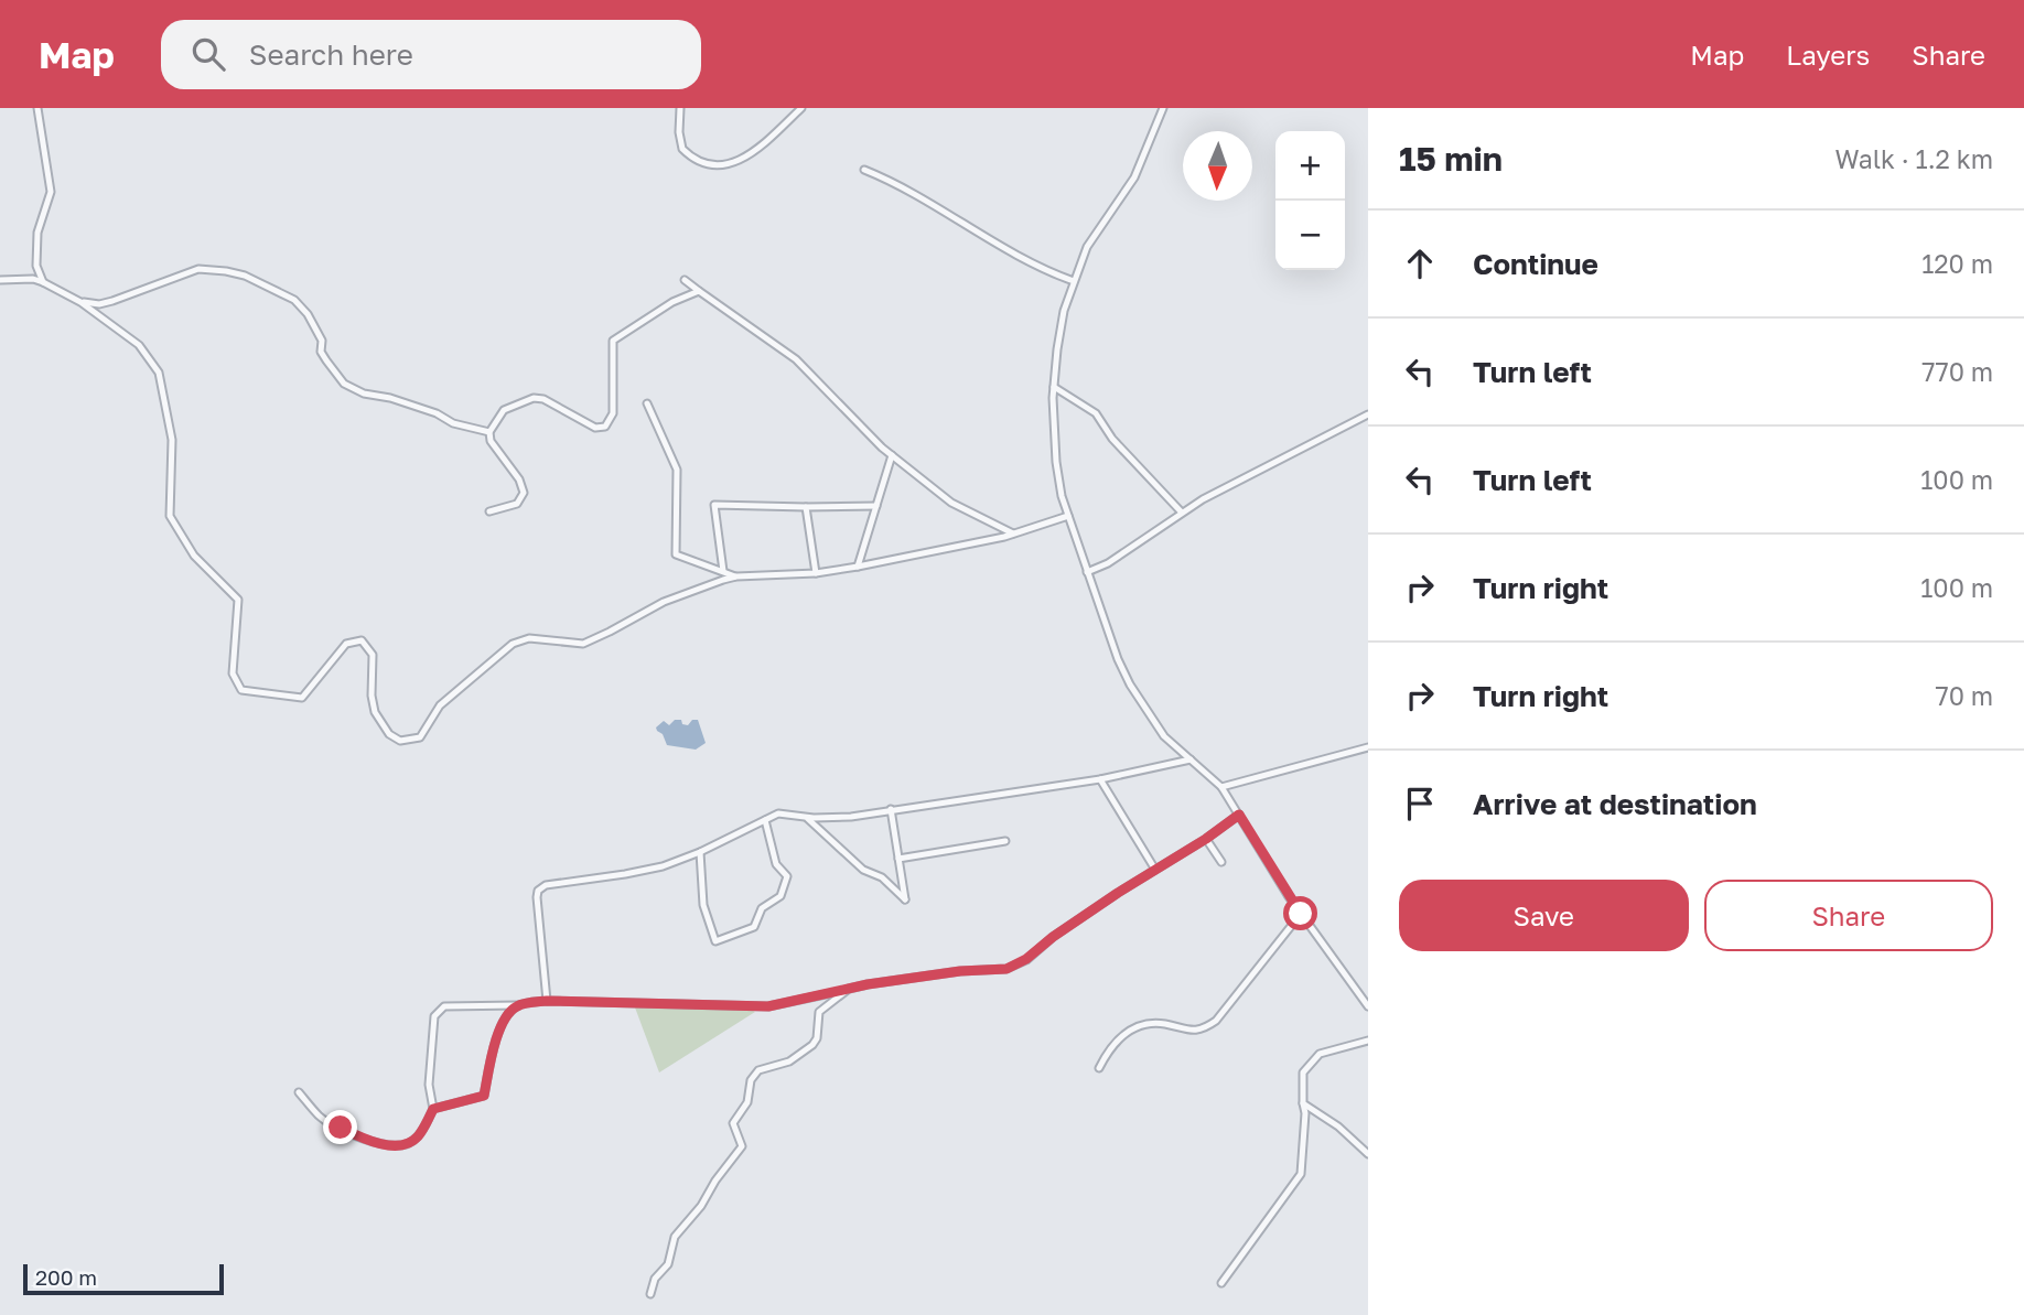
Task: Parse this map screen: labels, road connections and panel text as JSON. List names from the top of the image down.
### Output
{
  "scale_bar": "200 m",
  "north": "bottom",
  "page": {
    "header": "Map",
    "search": "Search here",
    "nav": ["Map", "Layers", "Share"],
    "heading": ["15 min", "Walk · 1.2 km"],
    "map_buttons": ["+", "−"],
    "list": [
      ["Continue", "120 m"],
      ["Turn left", "770 m"],
      ["Turn left", "100 m"],
      ["Turn right", "100 m"],
      ["Turn right", "70 m"],
      "Arrive at destination"
    ],
    "buttons": ["Save", "Share"],
    "scale": "200 m"
  }
}
